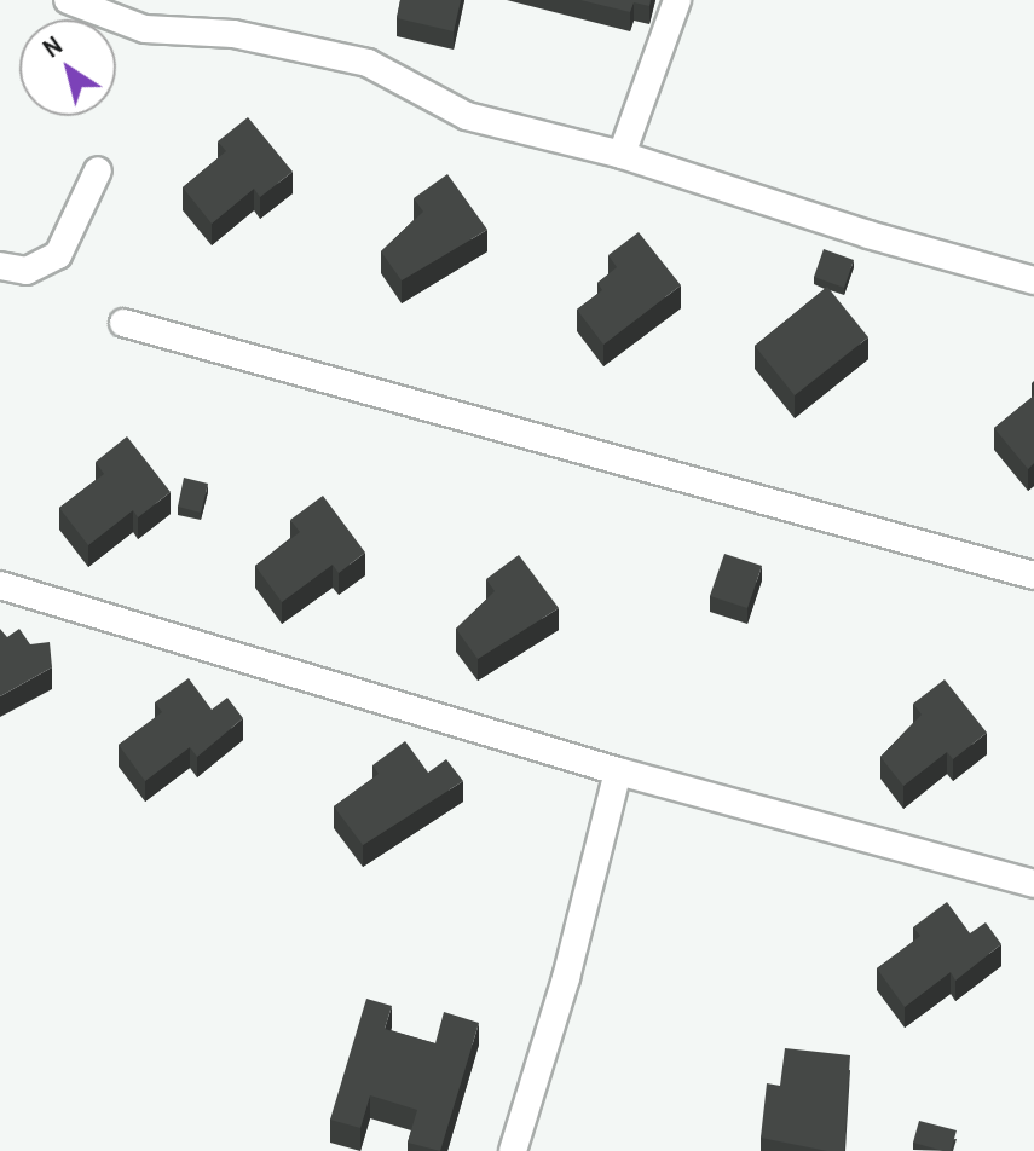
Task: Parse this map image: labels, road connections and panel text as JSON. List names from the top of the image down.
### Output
{
  "north": "top left"
}
